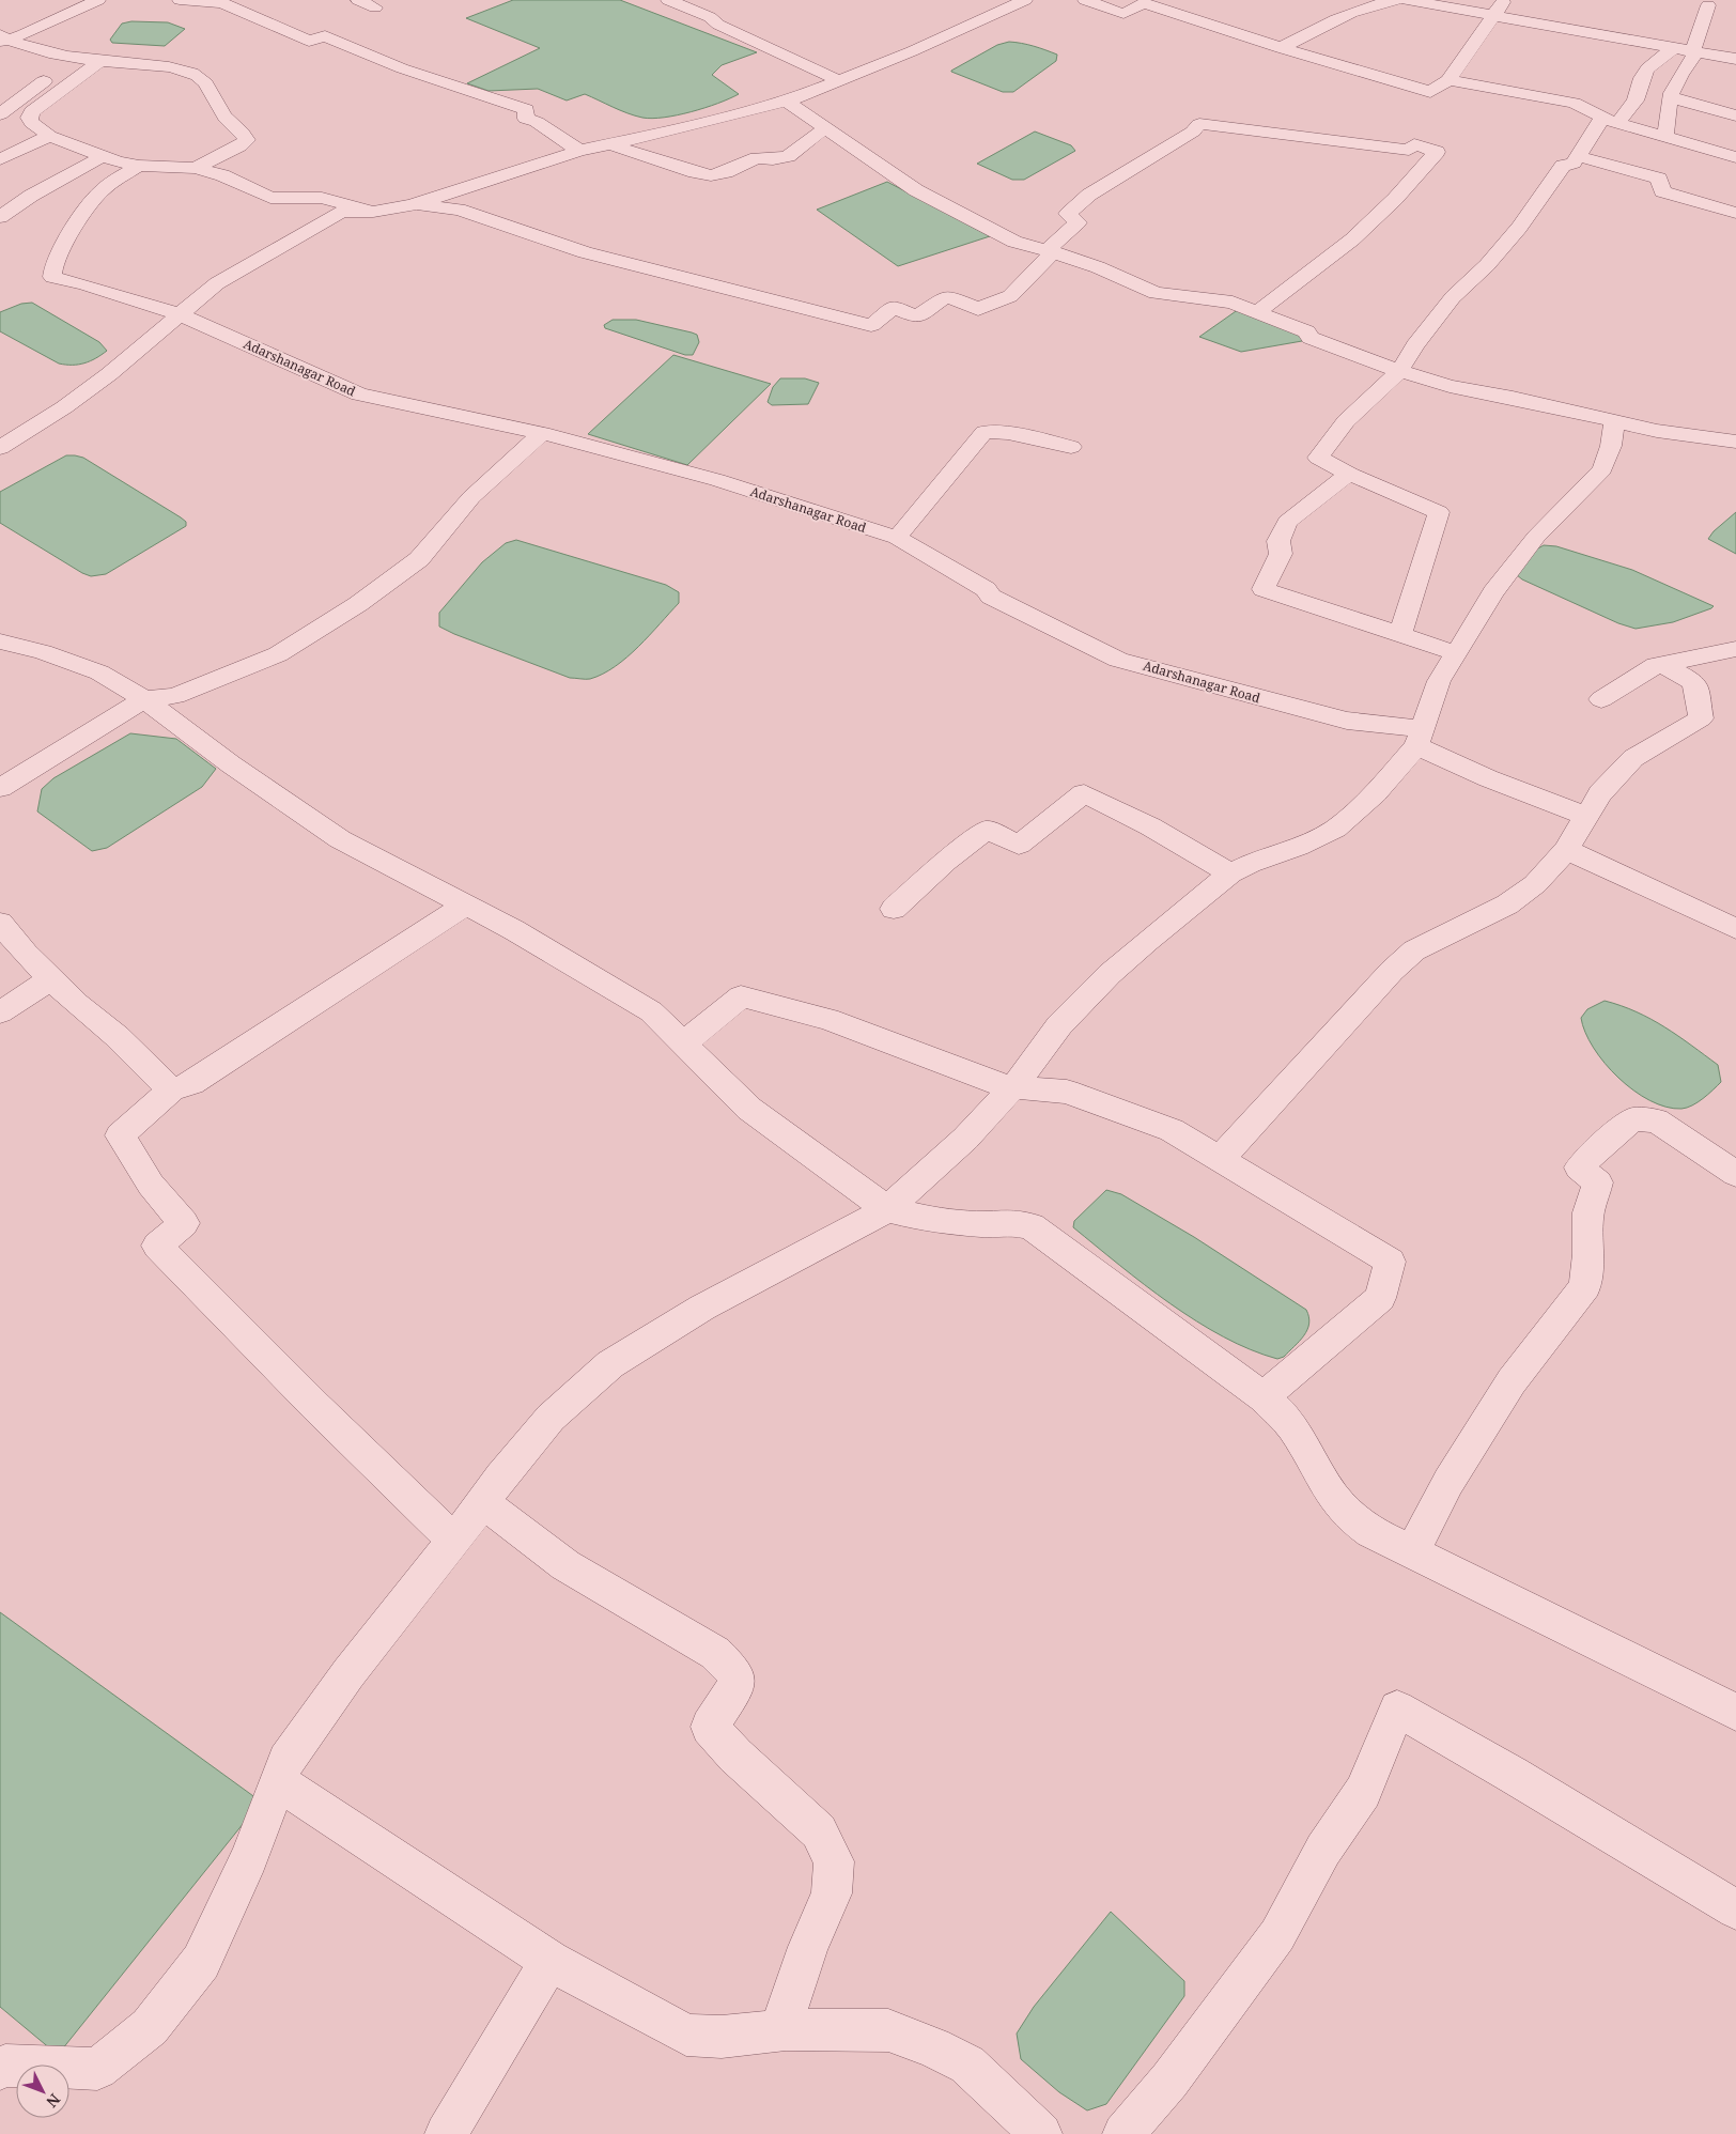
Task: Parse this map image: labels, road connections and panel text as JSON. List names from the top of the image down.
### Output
{
  "streets": {
    "street": ["Adarshanagar Road"]
  },
  "north": "bottom right"
}
